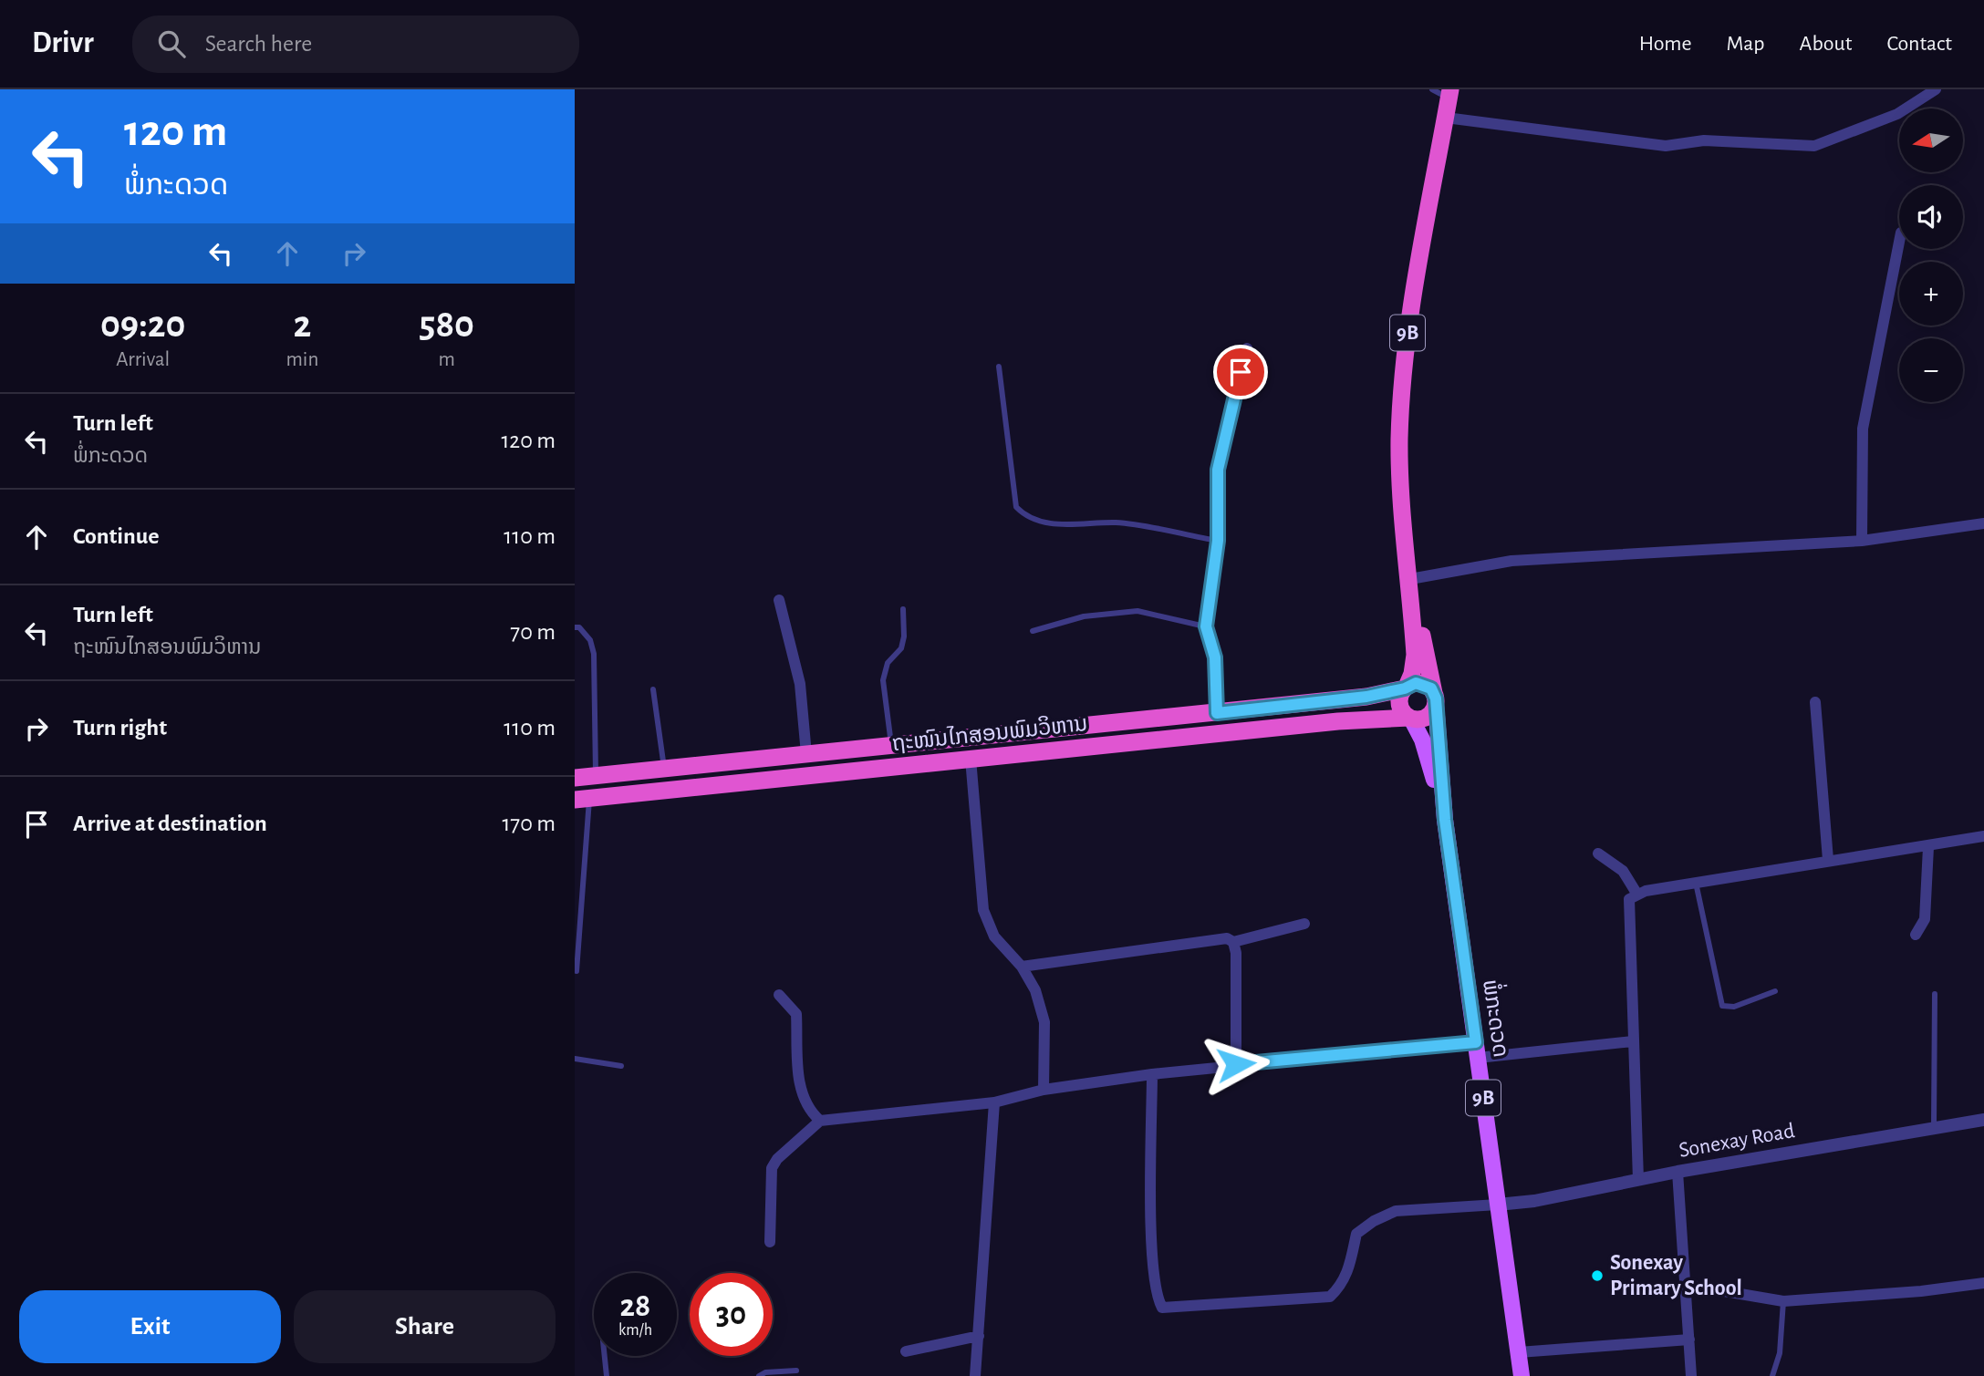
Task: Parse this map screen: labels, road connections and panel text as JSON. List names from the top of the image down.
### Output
{
  "streets": {
    "highway": ["9B", "ຖະໜົນໄກສອນພົມວິຫານ"],
    "main road": ["ພໍ່ກະດວດ"],
    "street": ["Sonexay Road"]
  },
  "crossings": [
    ["9B", "ຖະໜົນໄກສອນພົມວິຫານ"],
    ["9B", "ພໍ່ກະດວດ"],
    ["ພໍ່ກະດວດ", "Sonexay Road"]
  ],
  "places": ["Sonexay Primary School"],
  "north": "left",
  "page": {
    "header": "Drivr",
    "search": "Search here",
    "nav": [
      "Home",
      "Map",
      "About",
      "Contact"
    ],
    "turn": ["120 m", "ພໍ່ກະດວດ"],
    "map_buttons": ["+", "−"],
    "eta": [
      "09:20",
      "Arrival",
      "2",
      "min",
      "580",
      "m"
    ],
    "list": [
      {
        "name": "Turn left",
        "note": "ພໍ່ກະດວດ",
        "value": "120 m"
      },
      {
        "name": "Continue",
        "value": "110 m"
      },
      {
        "name": "Turn left",
        "note": "ຖະໜົນໄກສອນພົມວິຫານ",
        "value": "70 m"
      },
      {
        "name": "Turn right",
        "value": "110 m"
      },
      {
        "name": "Arrive at destination",
        "value": "170 m"
      }
    ],
    "speed": "28 km/h",
    "limit": "30",
    "buttons": ["Exit", "Share"]
  }
}
